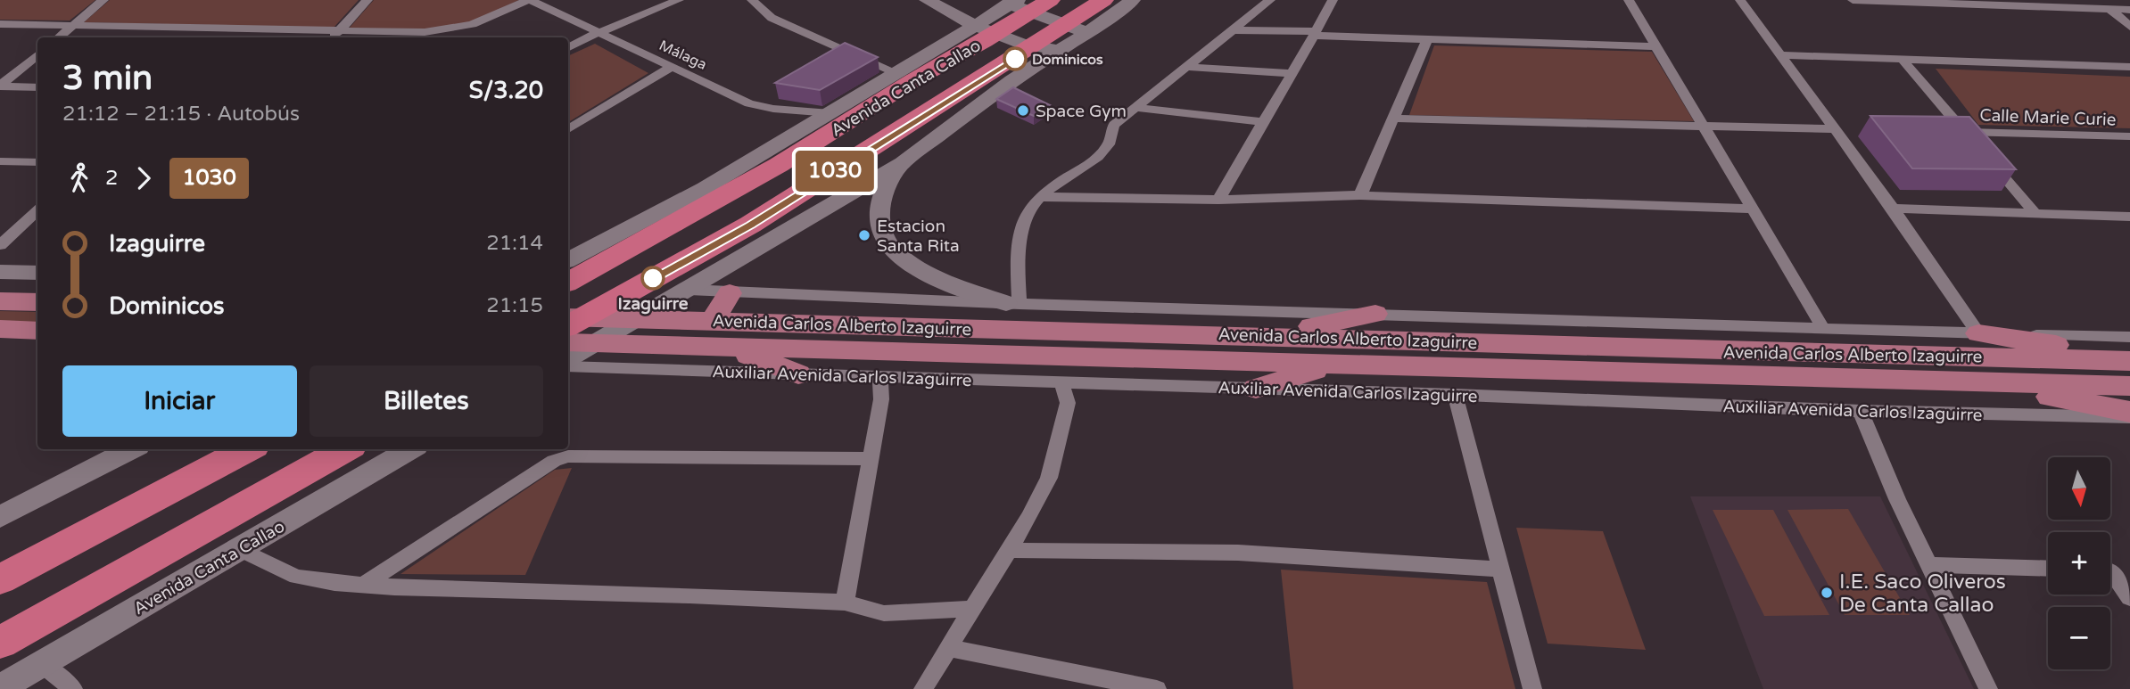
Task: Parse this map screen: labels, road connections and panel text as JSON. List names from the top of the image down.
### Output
{
  "streets": {
    "highway": ["Avenida Canta Callao"],
    "main road": ["Avenida Carlos Alberto Izaguirre"],
    "street": ["Málaga", "Calle Marie Curie", "Auxiliar Avenida Carlos Izaguirre"]
  },
  "crossings": [
    ["Málaga", "Avenida Canta Callao"],
    ["Avenida Canta Callao", "Avenida Carlos Alberto Izaguirre"]
  ],
  "places": [
    "Dominicos",
    "Space Gym",
    "Estacion Santa Rita",
    "Izaguirre",
    "I.E. Saco Oliveros De Canta Callao"
  ],
  "lines": ["bus line 1030"],
  "north": "bottom",
  "page": {
    "on_map": "1030",
    "heading": ["3 min", "21:12 – 21:15 · Autobús", "S/3.20"],
    "legs": ["2", "1030"],
    "list": [
      {
        "name": "Izaguirre",
        "value": "21:14"
      },
      {
        "name": "Dominicos",
        "value": "21:15"
      }
    ],
    "buttons": ["Iniciar", "Billetes"],
    "map_buttons": ["+", "−"]
  }
}
